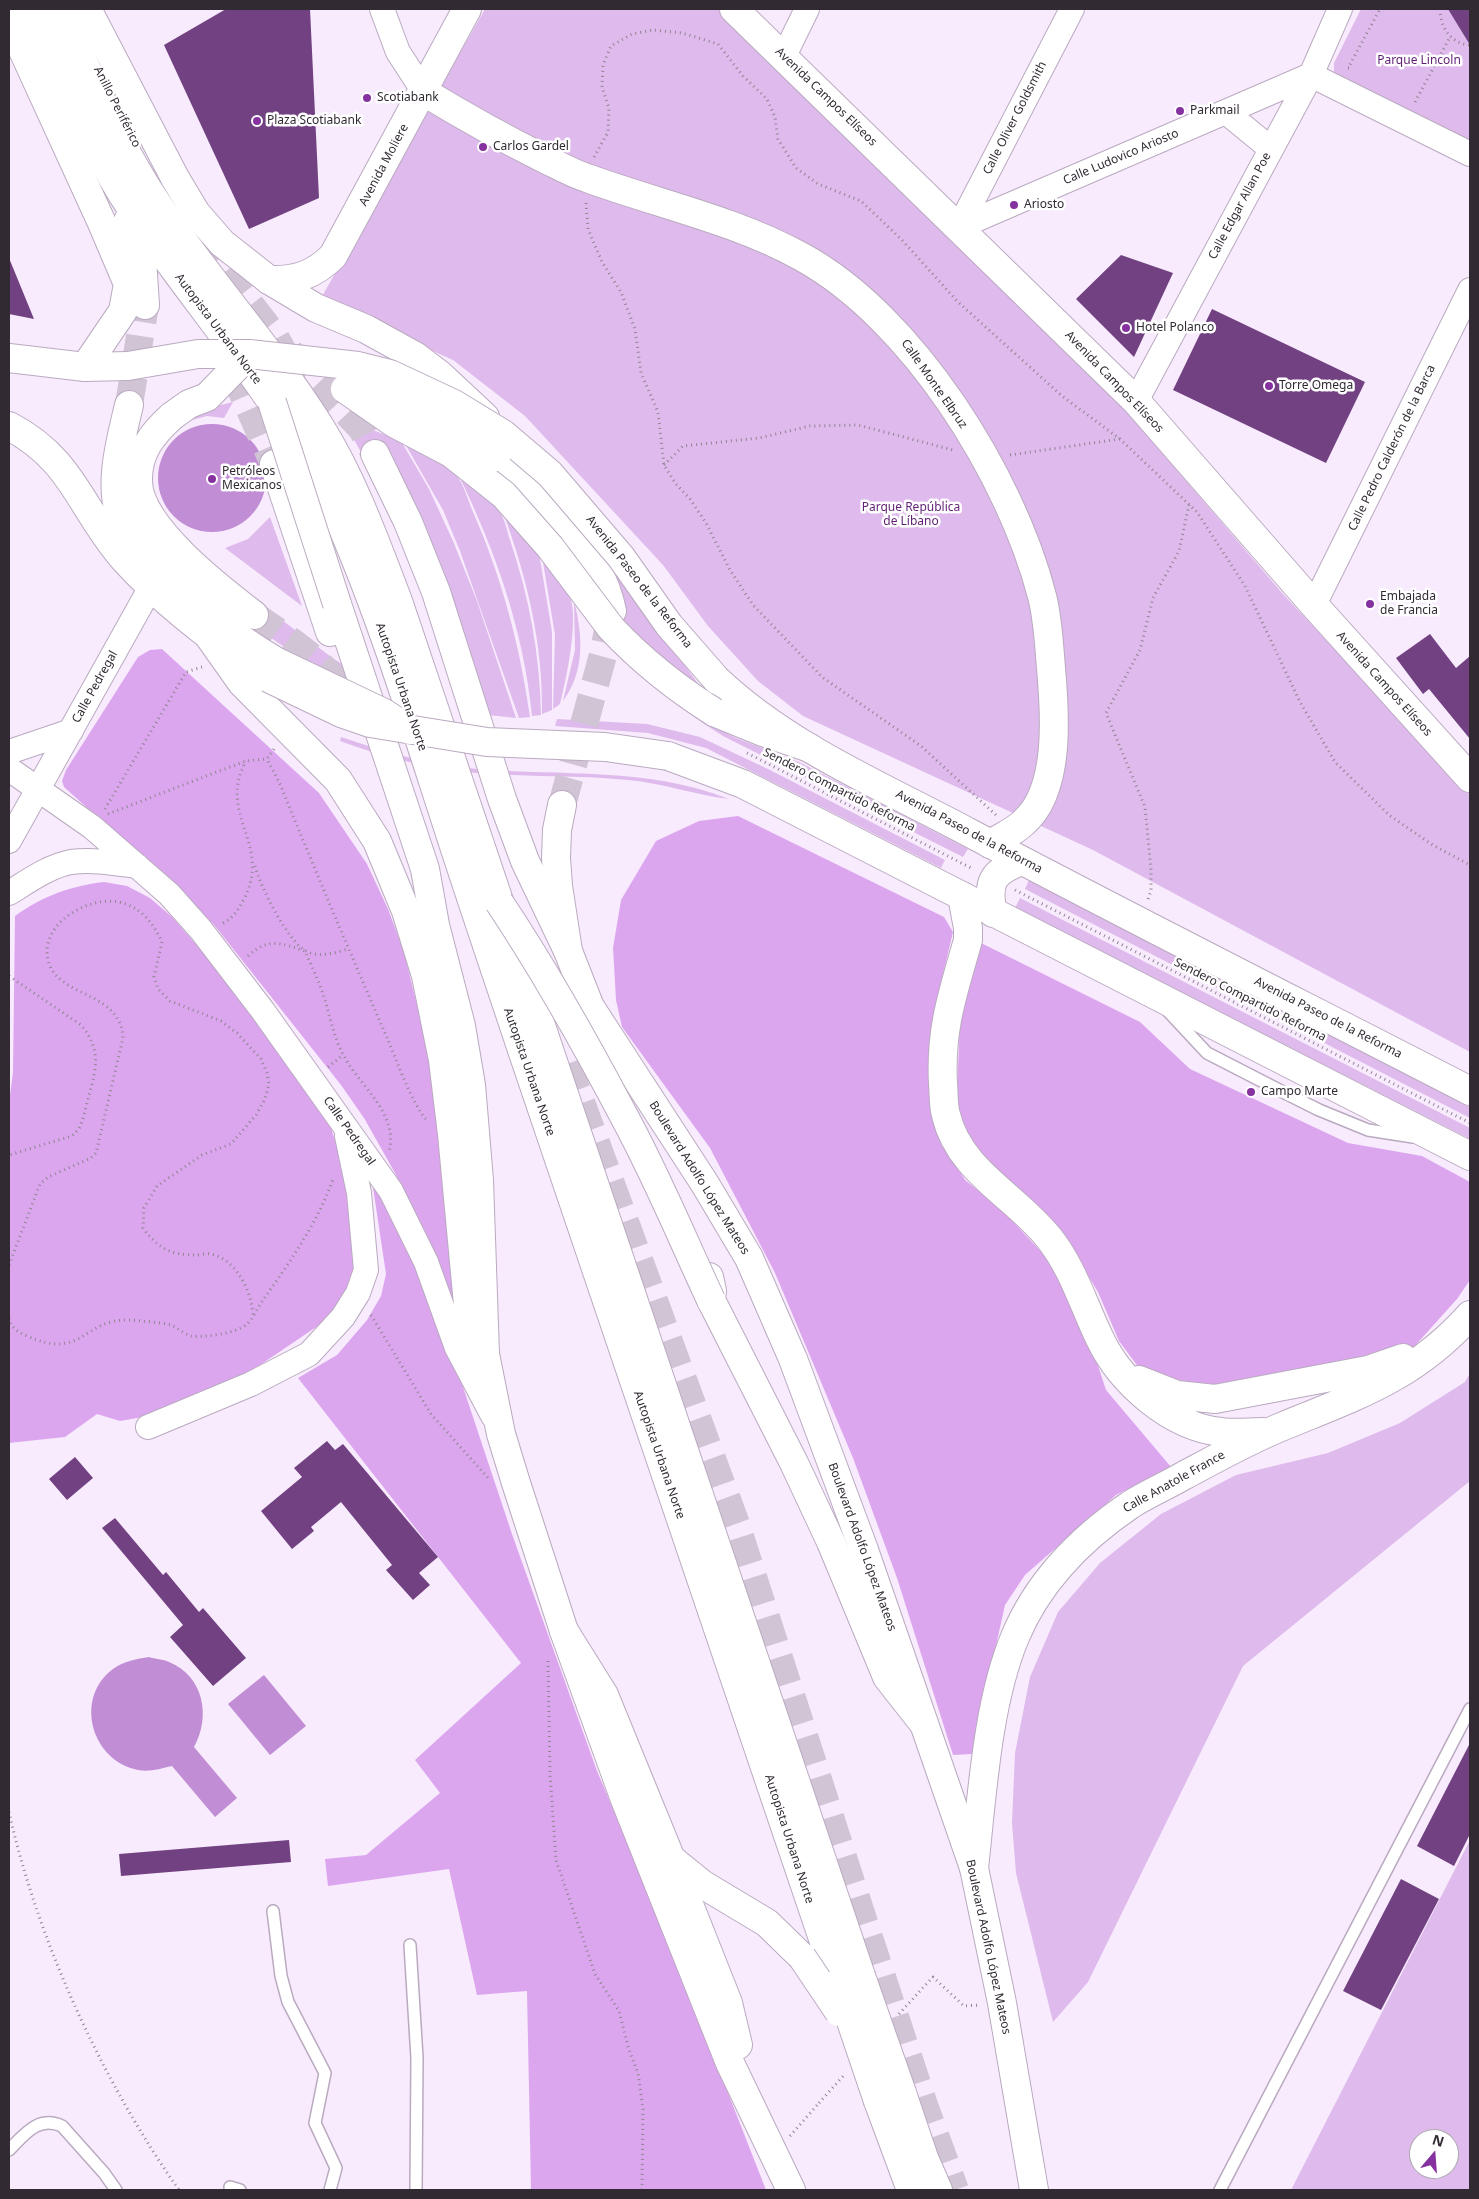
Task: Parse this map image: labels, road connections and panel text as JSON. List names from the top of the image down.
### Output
{
  "streets": {
    "main road": [
      "Avenida Campos Elíseos",
      "Anillo Periférico",
      "Avenida Moliere",
      "Autopista Urbana Norte",
      "Calle Monte Elbruz",
      "Avenida Paseo de la Reforma",
      "Boulevard Adolfo López Mateos",
      "Calle Anatole France"
    ],
    "street": [
      "Calle Oliver Goldsmith",
      "Calle Ludovico Ariosto",
      "Calle Edgar Allan Poe",
      "Calle Pedro Calderón de la Barca",
      "Calle Pedregal"
    ],
    "path": ["Sendero Compartido Reforma"]
  },
  "crossings": [
    ["Avenida Campos Elíseos", "Calle Oliver Goldsmith"],
    ["Avenida Campos Elíseos", "Calle Ludovico Ariosto"],
    ["Avenida Campos Elíseos", "Calle Edgar Allan Poe"],
    ["Avenida Campos Elíseos", "Calle Pedro Calderón de la Barca"],
    ["Calle Oliver Goldsmith", "Calle Ludovico Ariosto"],
    ["Calle Ludovico Ariosto", "Calle Edgar Allan Poe"],
    ["Avenida Moliere", "Calle Monte Elbruz"],
    ["Calle Monte Elbruz", "Avenida Paseo de la Reforma"],
    ["Boulevard Adolfo López Mateos", "Calle Anatole France"]
  ],
  "parks": ["Parque Lincoln", "Parque República de Líbano"],
  "places": [
    "Scotiabank",
    "Parkmail",
    "Plaza Scotiabank",
    "Carlos Gardel",
    "Ariosto",
    "Hotel Polanco",
    "Torre Omega",
    "Petróleos Mexicanos",
    "Embajada de Francia",
    "Campo Marte"
  ],
  "north": "top"
}
